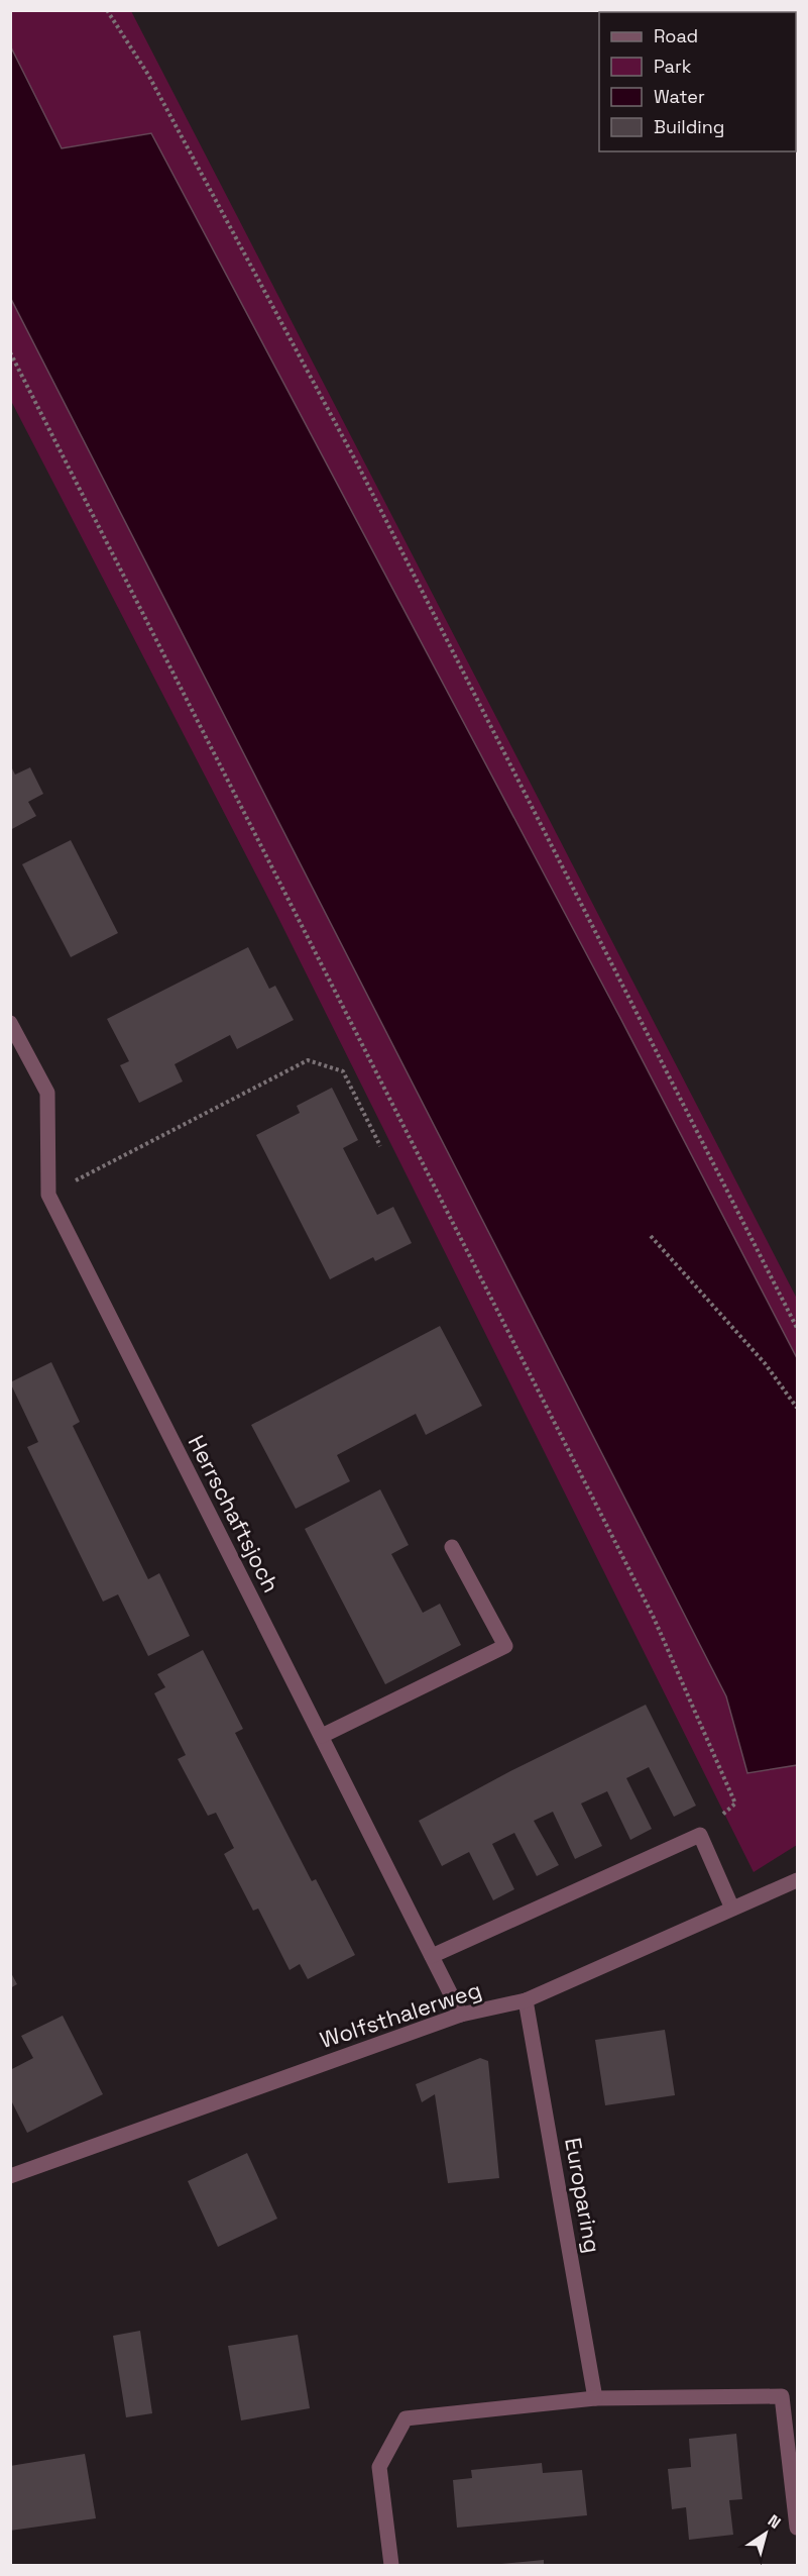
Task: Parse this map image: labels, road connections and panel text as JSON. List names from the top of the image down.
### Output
{
  "streets": {
    "street": ["Herrschaftsjoch", "Wolfsthalerweg", "Europaring"]
  },
  "crossings": [
    ["Herrschaftsjoch", "Wolfsthalerweg"],
    ["Wolfsthalerweg", "Europaring"]
  ],
  "legend": [
    "Road",
    "Park",
    "Water",
    "Building"
  ],
  "north": "top right"
}
